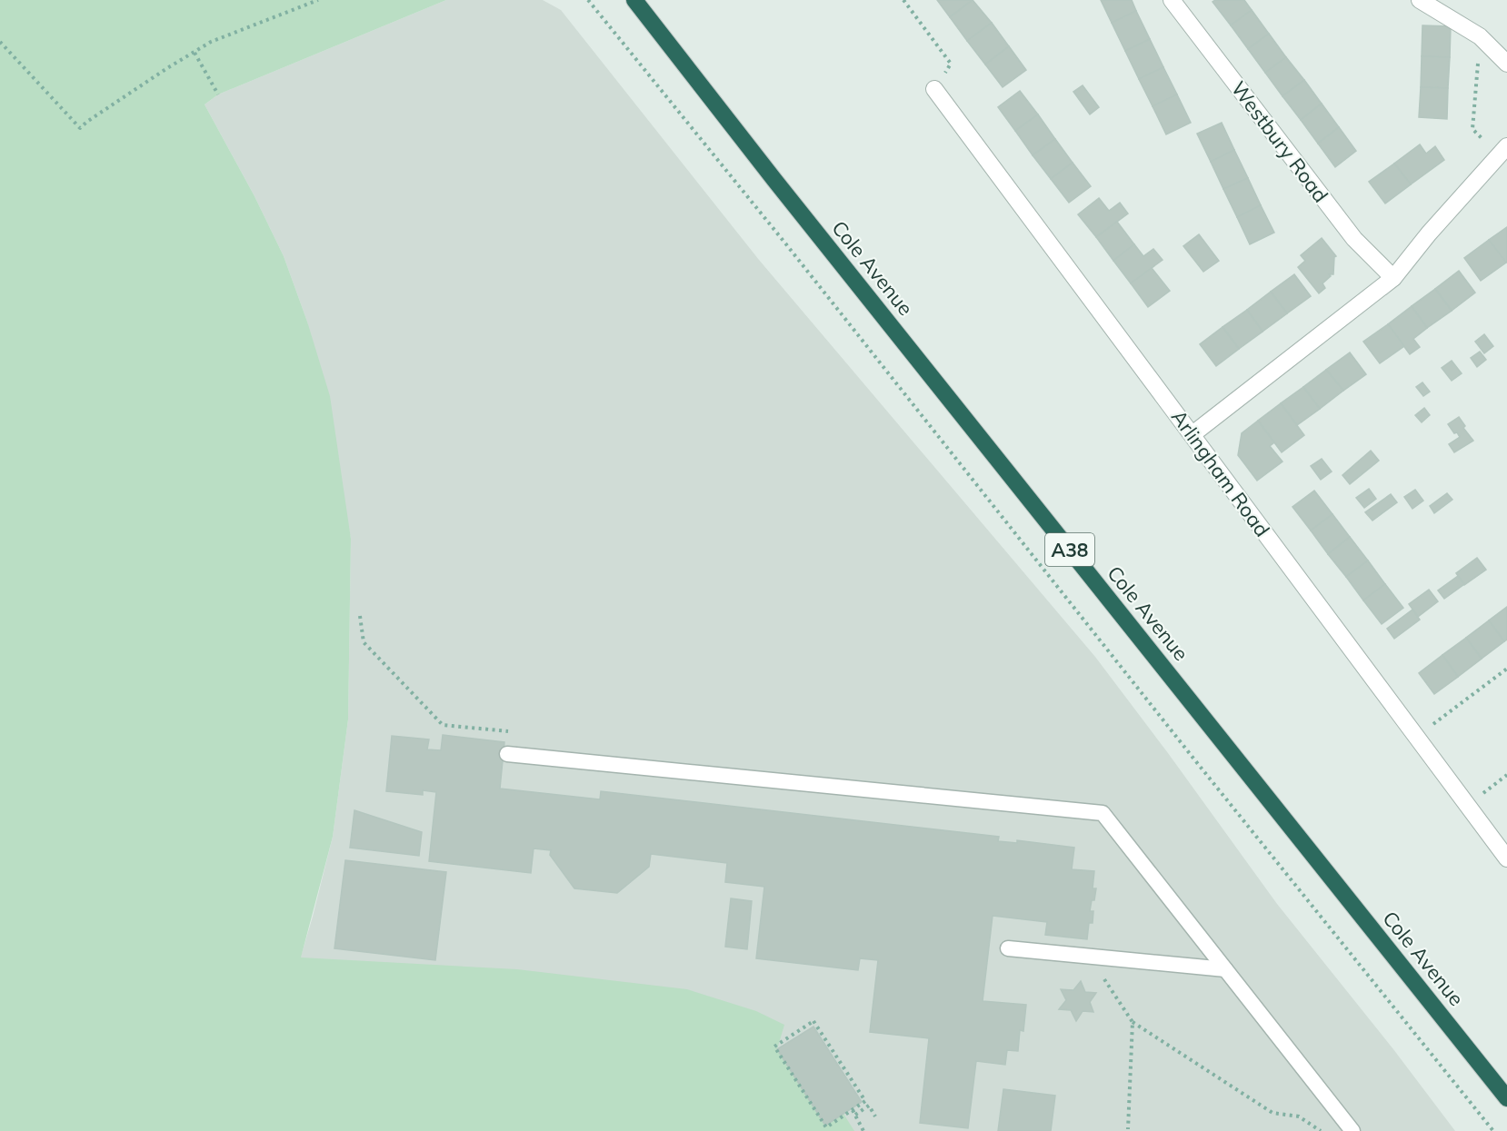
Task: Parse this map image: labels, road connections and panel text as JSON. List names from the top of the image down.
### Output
{
  "streets": {
    "highway": ["Cole Avenue", "A38"],
    "street": ["Westbury Road", "Arlingham Road"]
  }
}
